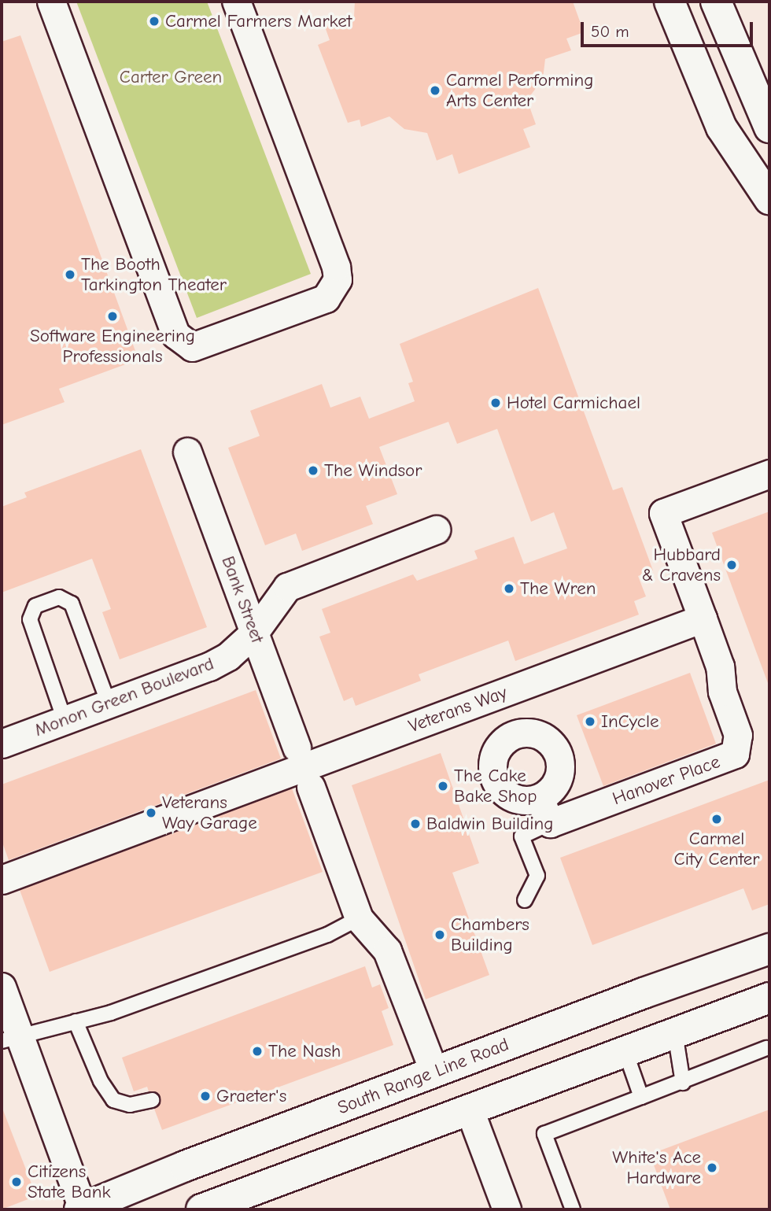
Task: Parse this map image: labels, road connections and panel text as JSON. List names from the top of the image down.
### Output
{
  "streets": {
    "main road": ["South Range Line Road"],
    "street": [
      "Bank Street",
      "Monon Green Boulevard",
      "Veterans Way",
      "Hanover Place"
    ]
  },
  "crossings": [
    ["Bank Street", "Monon Green Boulevard"],
    ["Veterans Way", "Hanover Place"]
  ],
  "parks": ["Carter Green"],
  "places": [
    "Carmel Farmers Market",
    "Carmel Performing Arts Center",
    "The Booth Tarkington Theater",
    "Software Engineering Professionals",
    "Hotel Carmichael",
    "The Windsor",
    "Hubbard & Cravens",
    "The Wren",
    "InCycle",
    "The Cake Bake Shop",
    "Veterans Way Garage",
    "Carmel City Center",
    "Baldwin Building",
    "Chambers Building",
    "The Nash",
    "Graeter's",
    "White's Ace Hardware",
    "Citizens State Bank"
  ],
  "scale_bar": "50 m"
}
